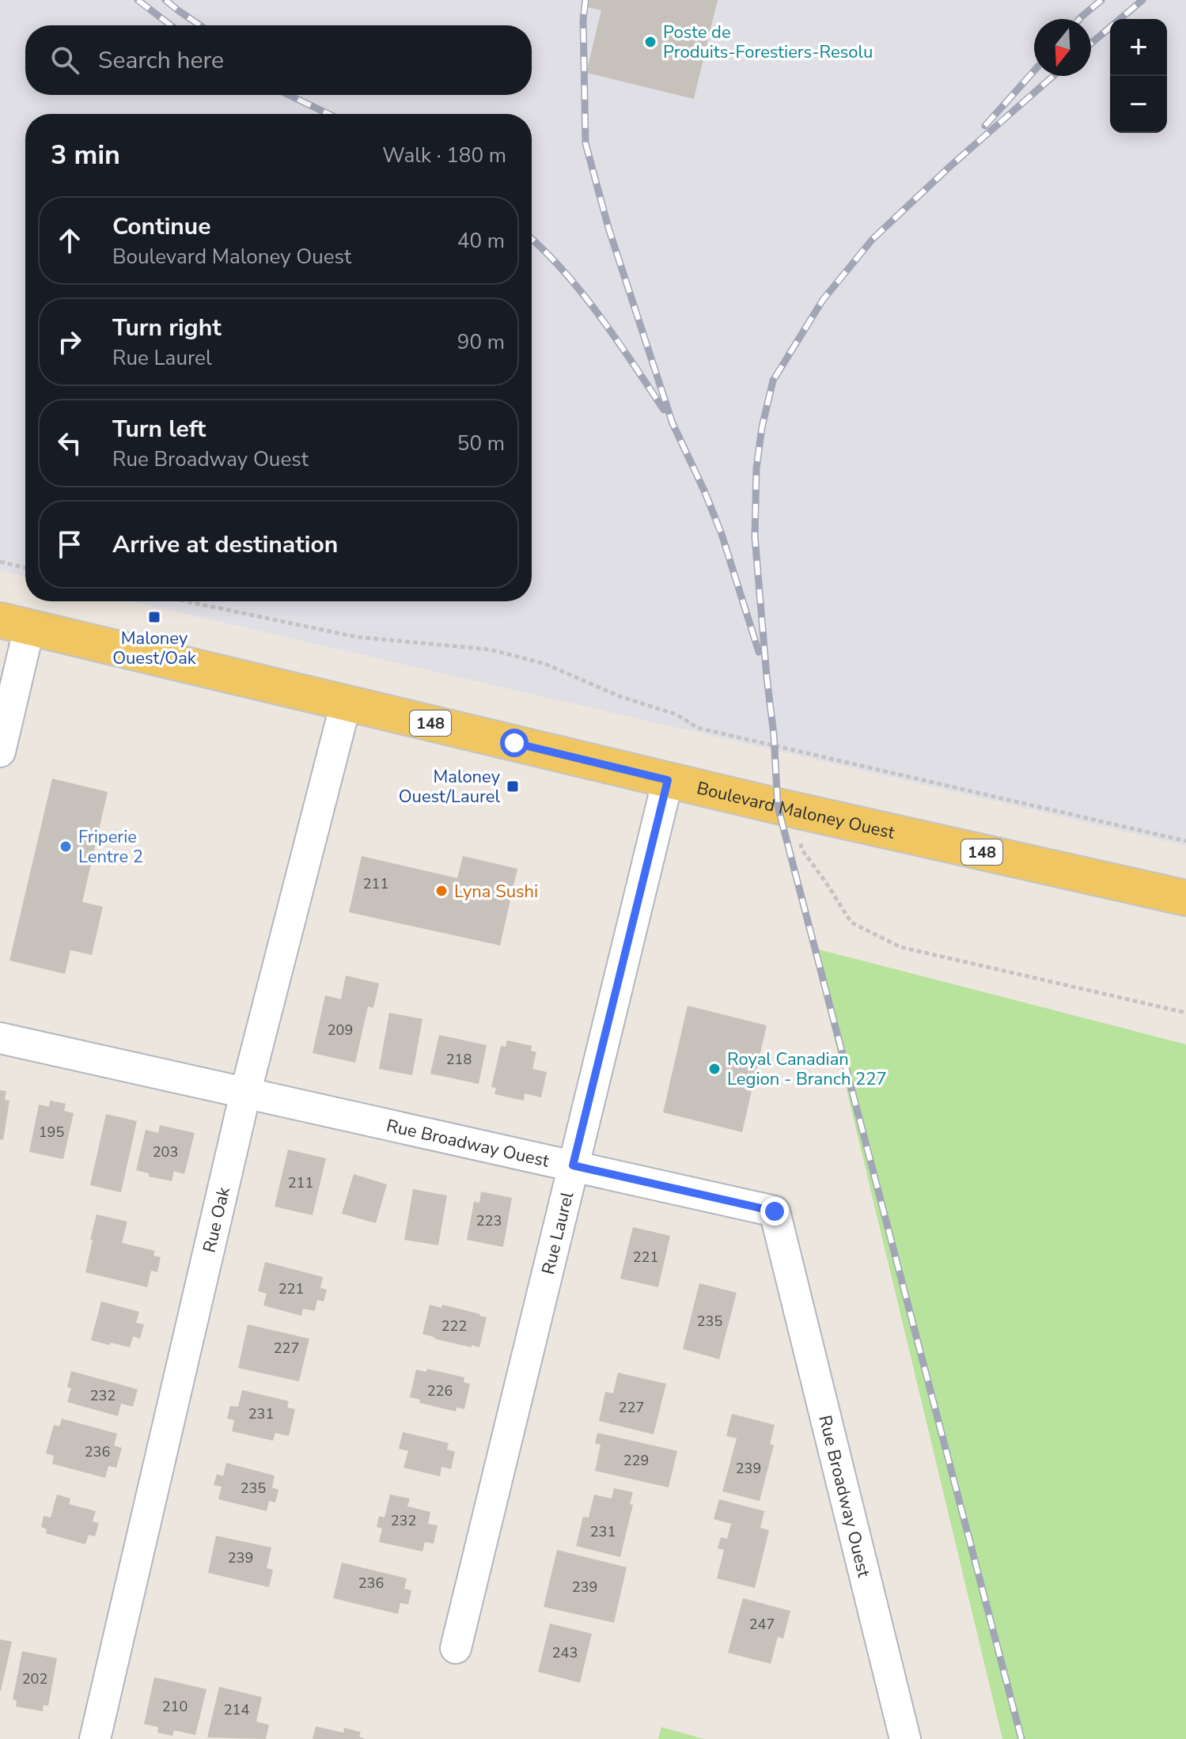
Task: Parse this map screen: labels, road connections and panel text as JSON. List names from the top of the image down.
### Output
{
  "streets": {
    "main road": ["148", "Boulevard Maloney Ouest"],
    "street": ["Rue Broadway Ouest", "Rue Oak", "Rue Laurel"]
  },
  "crossings": [
    ["Boulevard Maloney Ouest", "Rue Oak"],
    ["Boulevard Maloney Ouest", "Rue Laurel"],
    ["Rue Broadway Ouest", "Rue Oak"],
    ["Rue Broadway Ouest", "Rue Laurel"]
  ],
  "places": {
    "other": [
      "Poste de Produits-Forestiers-Resolu",
      "Friperie Lentre 2",
      "Lyna Sushi",
      "Royal Canadian Legion - Branch 227"
    ],
    "transit": ["Maloney Ouest/Oak", "Maloney Ouest/Laurel"]
  },
  "house_numbers": [
    "211",
    "209",
    "218",
    "195",
    "203",
    "211",
    "223",
    "221",
    "221",
    "235",
    "222",
    "227",
    "226",
    "232",
    "227",
    "231",
    "236",
    "229",
    "239",
    "235",
    "232",
    "231",
    "239",
    "236",
    "239",
    "247",
    "243",
    "202",
    "210",
    "214"
  ],
  "north": "bottom",
  "page": {
    "map_buttons": ["+", "−"],
    "search": "Search here",
    "heading": ["3 min", "Walk · 180 m"],
    "list": [
      ["Continue", "Boulevard Maloney Ouest", "40 m"],
      ["Turn right", "Rue Laurel", "90 m"],
      ["Turn left", "Rue Broadway Ouest", "50 m"],
      "Arrive at destination"
    ]
  }
}
